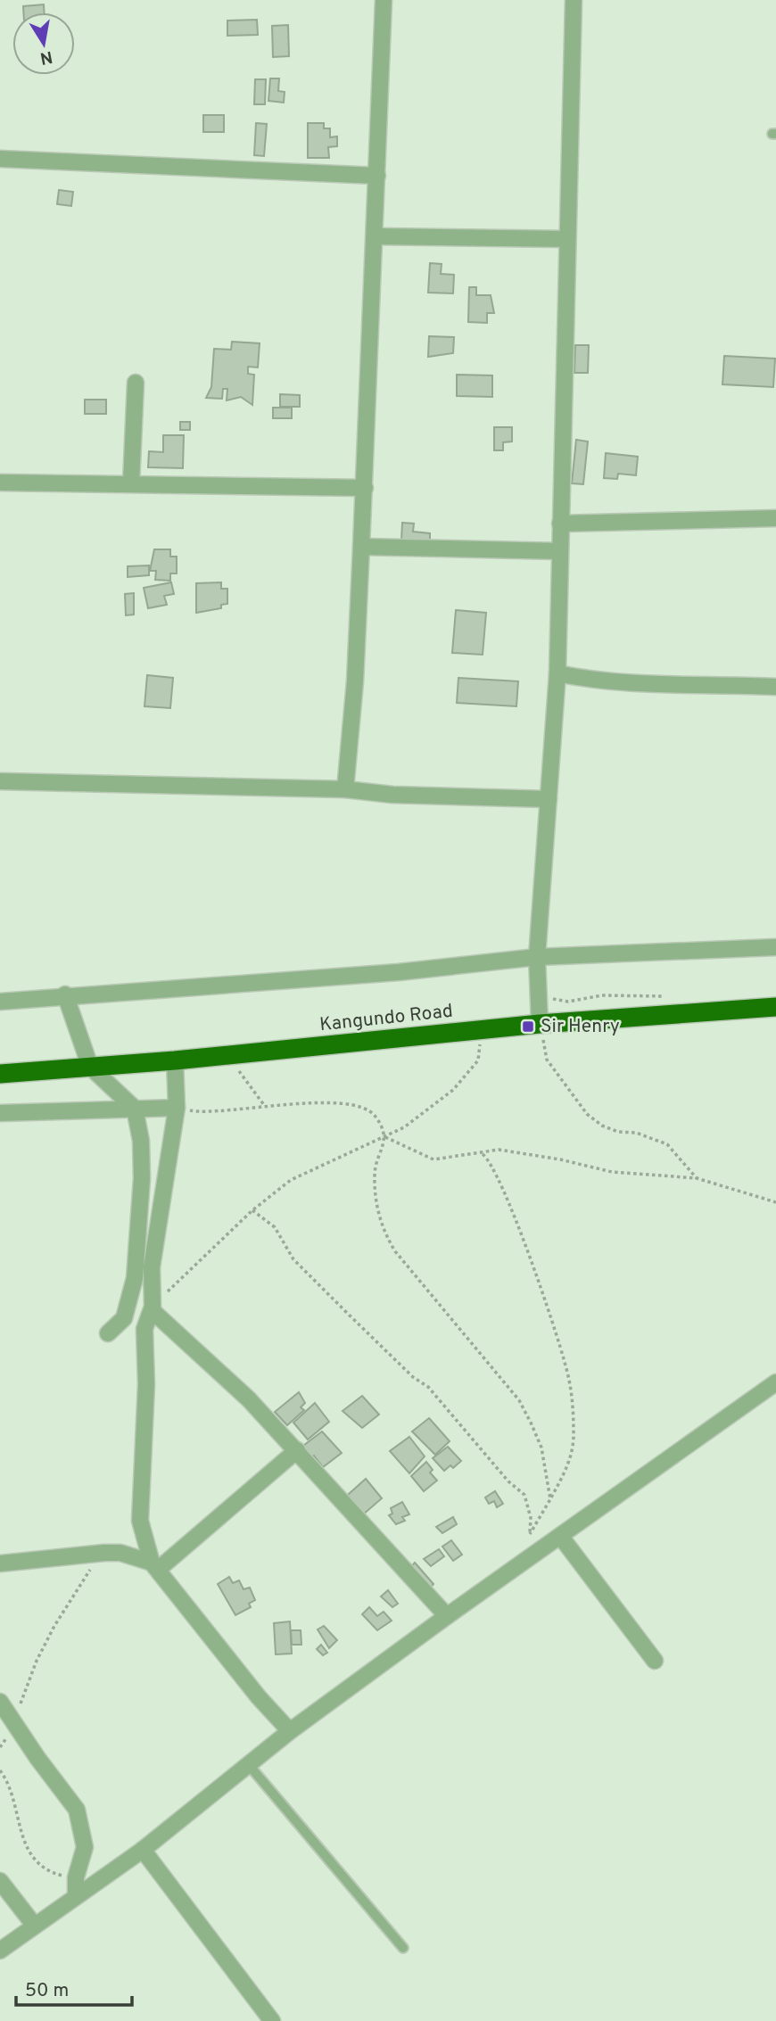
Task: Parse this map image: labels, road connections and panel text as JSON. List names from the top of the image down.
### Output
{
  "streets": {
    "highway": ["Kangundo Road"]
  },
  "places": {
    "transit": ["Sir Henry"]
  },
  "scale_bar": "50 m",
  "north": "bottom"
}
